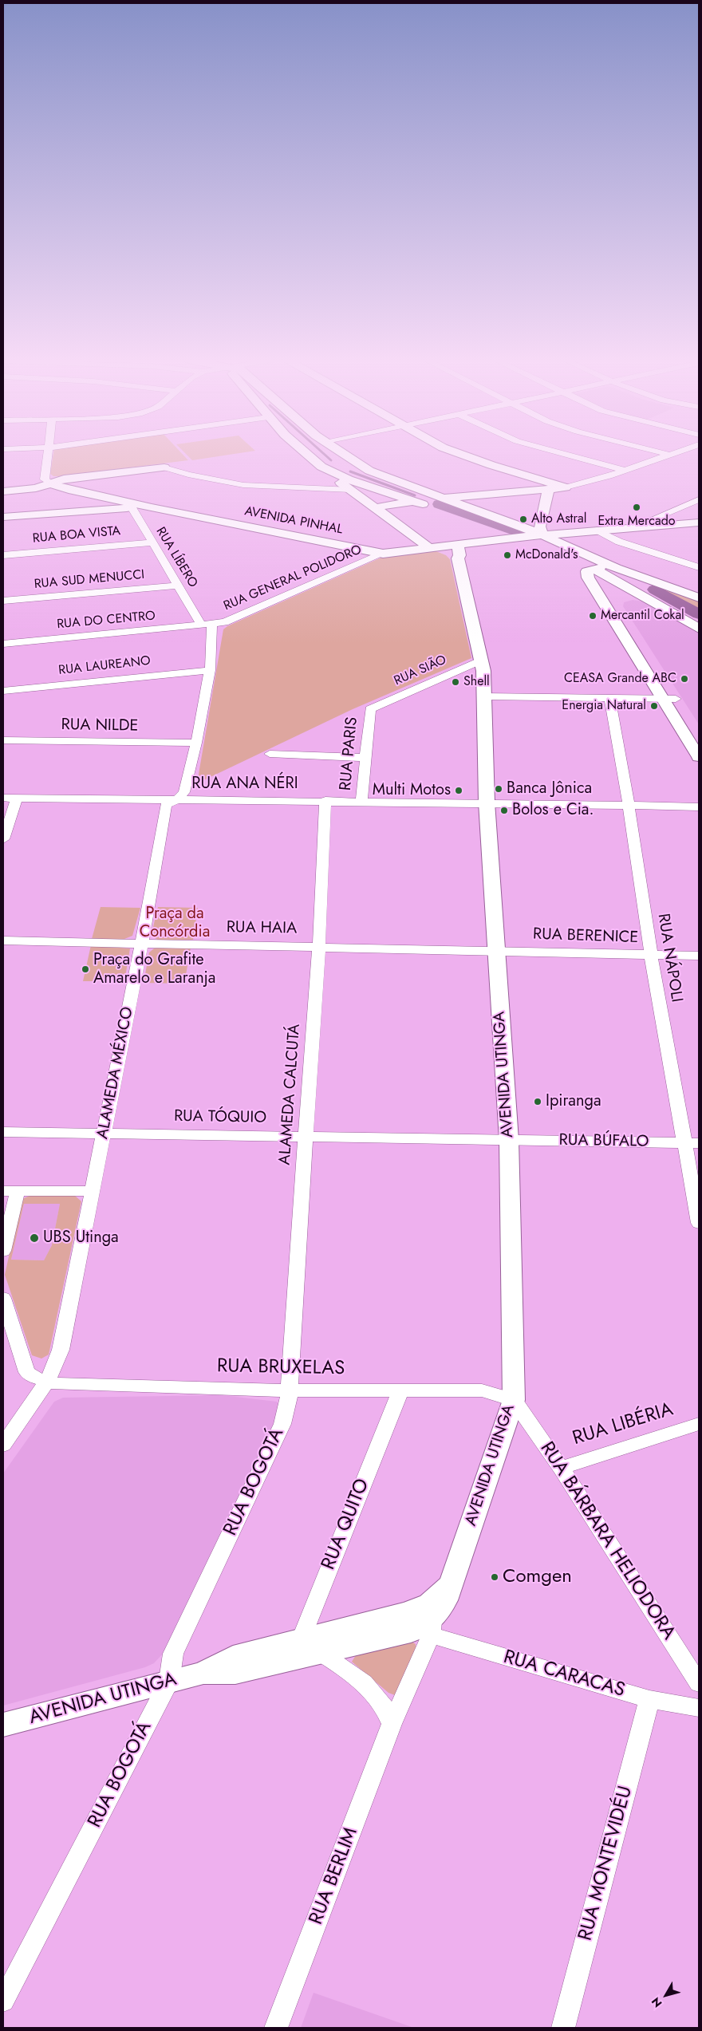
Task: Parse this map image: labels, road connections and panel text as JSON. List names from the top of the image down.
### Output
{
  "streets": {
    "main road": ["AVENIDA PINHAL", "AVENIDA UTINGA"],
    "street": [
      "RUA BOA VISTA",
      "RUA LÍBERO",
      "RUA GENERAL POLIDORO",
      "RUA SUD MENUCCI",
      "RUA DO CENTRO",
      "RUA LAUREANO",
      "RUA SIÃO",
      "RUA NILDE",
      "RUA PARIS",
      "RUA ANA NÉRI",
      "RUA HAIA",
      "RUA BERENICE",
      "RUA NÁPOLI",
      "ALAMEDA MÉXICO",
      "ALAMEDA CALCUTÁ",
      "RUA TÓQUIO",
      "RUA BÚFALO",
      "RUA BRUXELAS",
      "RUA LIBÉRIA",
      "RUA BOGOTÁ",
      "RUA QUITO",
      "RUA BÁRBARA HELIODORA",
      "RUA CARACAS",
      "RUA MONTEVIDÉU",
      "RUA BERLIM"
    ]
  },
  "crossings": [
    ["AVENIDA PINHAL", "RUA LÍBERO"],
    ["AVENIDA PINHAL", "RUA GENERAL POLIDORO"],
    ["RUA BOA VISTA", "RUA LÍBERO"],
    ["RUA LÍBERO", "RUA GENERAL POLIDORO"],
    ["RUA LÍBERO", "RUA SUD MENUCCI"],
    ["RUA LÍBERO", "RUA DO CENTRO"],
    ["RUA LÍBERO", "ALAMEDA MÉXICO"],
    ["RUA GENERAL POLIDORO", "RUA DO CENTRO"],
    ["RUA GENERAL POLIDORO", "ALAMEDA MÉXICO"],
    ["RUA DO CENTRO", "ALAMEDA MÉXICO"],
    ["RUA LAUREANO", "ALAMEDA MÉXICO"],
    ["RUA SIÃO", "RUA PARIS"],
    ["RUA SIÃO", "AVENIDA UTINGA"],
    ["RUA NILDE", "ALAMEDA MÉXICO"],
    ["RUA PARIS", "RUA ANA NÉRI"],
    ["RUA ANA NÉRI", "RUA NÁPOLI"],
    ["RUA ANA NÉRI", "ALAMEDA MÉXICO"],
    ["RUA ANA NÉRI", "AVENIDA UTINGA"],
    ["RUA ANA NÉRI", "ALAMEDA CALCUTÁ"],
    ["RUA HAIA", "RUA BERENICE"],
    ["RUA HAIA", "ALAMEDA MÉXICO"],
    ["RUA HAIA", "AVENIDA UTINGA"],
    ["RUA HAIA", "ALAMEDA CALCUTÁ"],
    ["RUA BERENICE", "RUA NÁPOLI"],
    ["RUA BERENICE", "AVENIDA UTINGA"],
    ["RUA NÁPOLI", "RUA BÚFALO"],
    ["ALAMEDA MÉXICO", "RUA TÓQUIO"],
    ["ALAMEDA MÉXICO", "RUA BRUXELAS"],
    ["AVENIDA UTINGA", "RUA TÓQUIO"],
    ["AVENIDA UTINGA", "RUA BÚFALO"],
    ["AVENIDA UTINGA", "RUA BRUXELAS"],
    ["AVENIDA UTINGA", "RUA BOGOTÁ"],
    ["AVENIDA UTINGA", "RUA QUITO"],
    ["AVENIDA UTINGA", "RUA BÁRBARA HELIODORA"],
    ["AVENIDA UTINGA", "RUA CARACAS"],
    ["AVENIDA UTINGA", "RUA BERLIM"],
    ["ALAMEDA CALCUTÁ", "RUA TÓQUIO"],
    ["ALAMEDA CALCUTÁ", "RUA BRUXELAS"],
    ["ALAMEDA CALCUTÁ", "RUA BOGOTÁ"],
    ["RUA TÓQUIO", "RUA BÚFALO"],
    ["RUA BRUXELAS", "RUA BOGOTÁ"],
    ["RUA BRUXELAS", "RUA QUITO"],
    ["RUA BRUXELAS", "RUA BÁRBARA HELIODORA"],
    ["RUA LIBÉRIA", "RUA BÁRBARA HELIODORA"],
    ["RUA CARACAS", "RUA MONTEVIDÉU"],
    ["RUA CARACAS", "RUA BERLIM"]
  ],
  "parks": ["Praça da Concórdia"],
  "places": [
    "Extra Mercado",
    "Alto Astral",
    "McDonald's",
    "Mercantil Cokal",
    "CEASA Grande ABC",
    "Shell",
    "Energia Natural",
    "Banca Jônica",
    "Multi Motos",
    "Bolos e Cia.",
    "Praça do Grafite Amarelo e Laranja",
    "Ipiranga",
    "UBS Utinga",
    "Comgen"
  ],
  "north": "bottom left"
}
